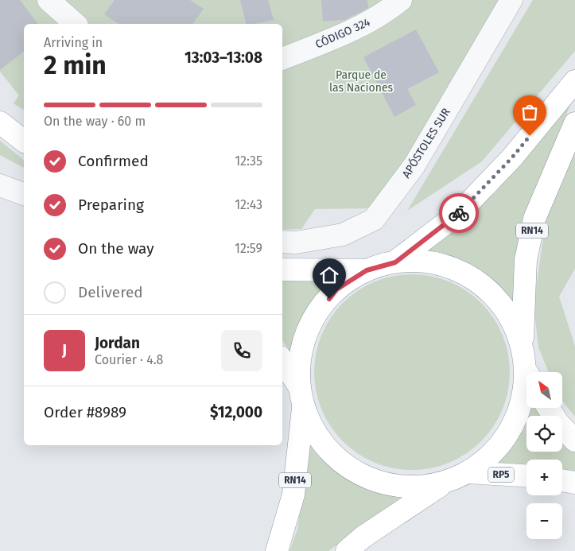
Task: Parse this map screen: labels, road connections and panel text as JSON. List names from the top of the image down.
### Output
{
  "streets": {
    "main road": ["RN14", "RP5"],
    "street": ["CÓDIGO 324", "APÓSTOLES SUR"]
  },
  "crossings": [
    ["RN14", "RP5"]
  ],
  "parks": ["Parque de las Naciones"],
  "north": "top left",
  "page": {
    "heading": ["2 min", "Arriving in", "13:03–13:08"],
    "panel": [
      "Jordan",
      "Courier · 4.8",
      "Order #8989",
      "$12,000"
    ],
    "bar": "On the way · 60 m",
    "list": [
      ["Confirmed", "12:35"],
      ["Preparing", "12:43"],
      ["On the way", "12:59"],
      "Delivered"
    ],
    "round": "J",
    "map_buttons": ["+", "−"]
  }
}
